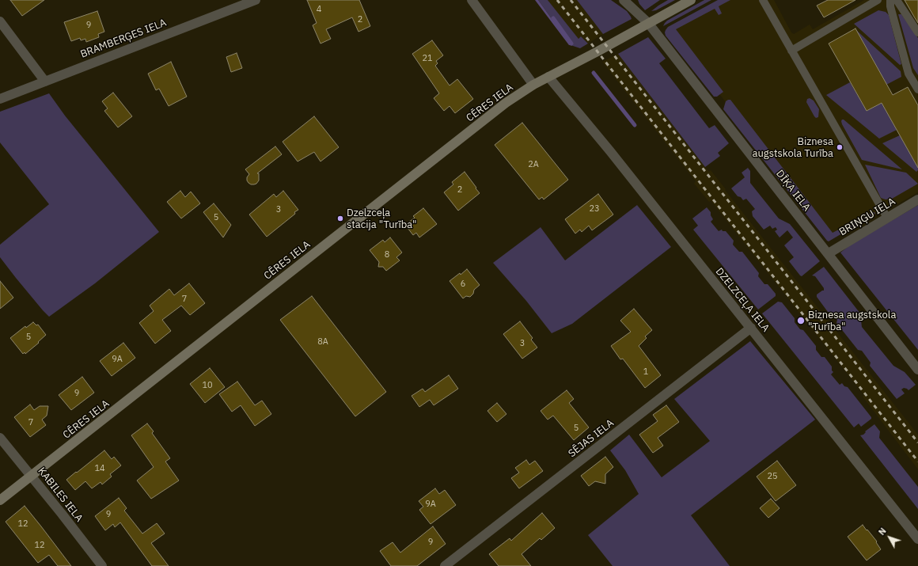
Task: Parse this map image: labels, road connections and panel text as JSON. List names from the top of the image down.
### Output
{
  "streets": {
    "main road": ["CĒRES IELA"],
    "street": [
      "BRAMBERĢES IELA",
      "DĪĶA IELA",
      "BRIŅĢU IELA",
      "DZELZCEĻA IELA",
      "SĒJAS IELA",
      "KABILES IELA"
    ]
  },
  "crossings": [
    ["CĒRES IELA", "DĪĶA IELA"],
    ["CĒRES IELA", "DZELZCEĻA IELA"],
    ["CĒRES IELA", "KABILES IELA"],
    ["DĪĶA IELA", "BRIŅĢU IELA"],
    ["DZELZCEĻA IELA", "SĒJAS IELA"]
  ],
  "places": ["Biznesa augstskola Turība", "Dzelzceļa stacija \"Turība\"", "Biznesa augstskola \"Turība\""],
  "house_numbers": [
    "4",
    "2",
    "9",
    "21",
    "2A",
    "2",
    "23",
    "3",
    "5",
    "8",
    "6",
    "7",
    "5",
    "8A",
    "3",
    "9A",
    "1",
    "10",
    "9",
    "7",
    "5",
    "14",
    "25",
    "9A",
    "9",
    "12",
    "9",
    "12"
  ],
  "north": "top left"
}
